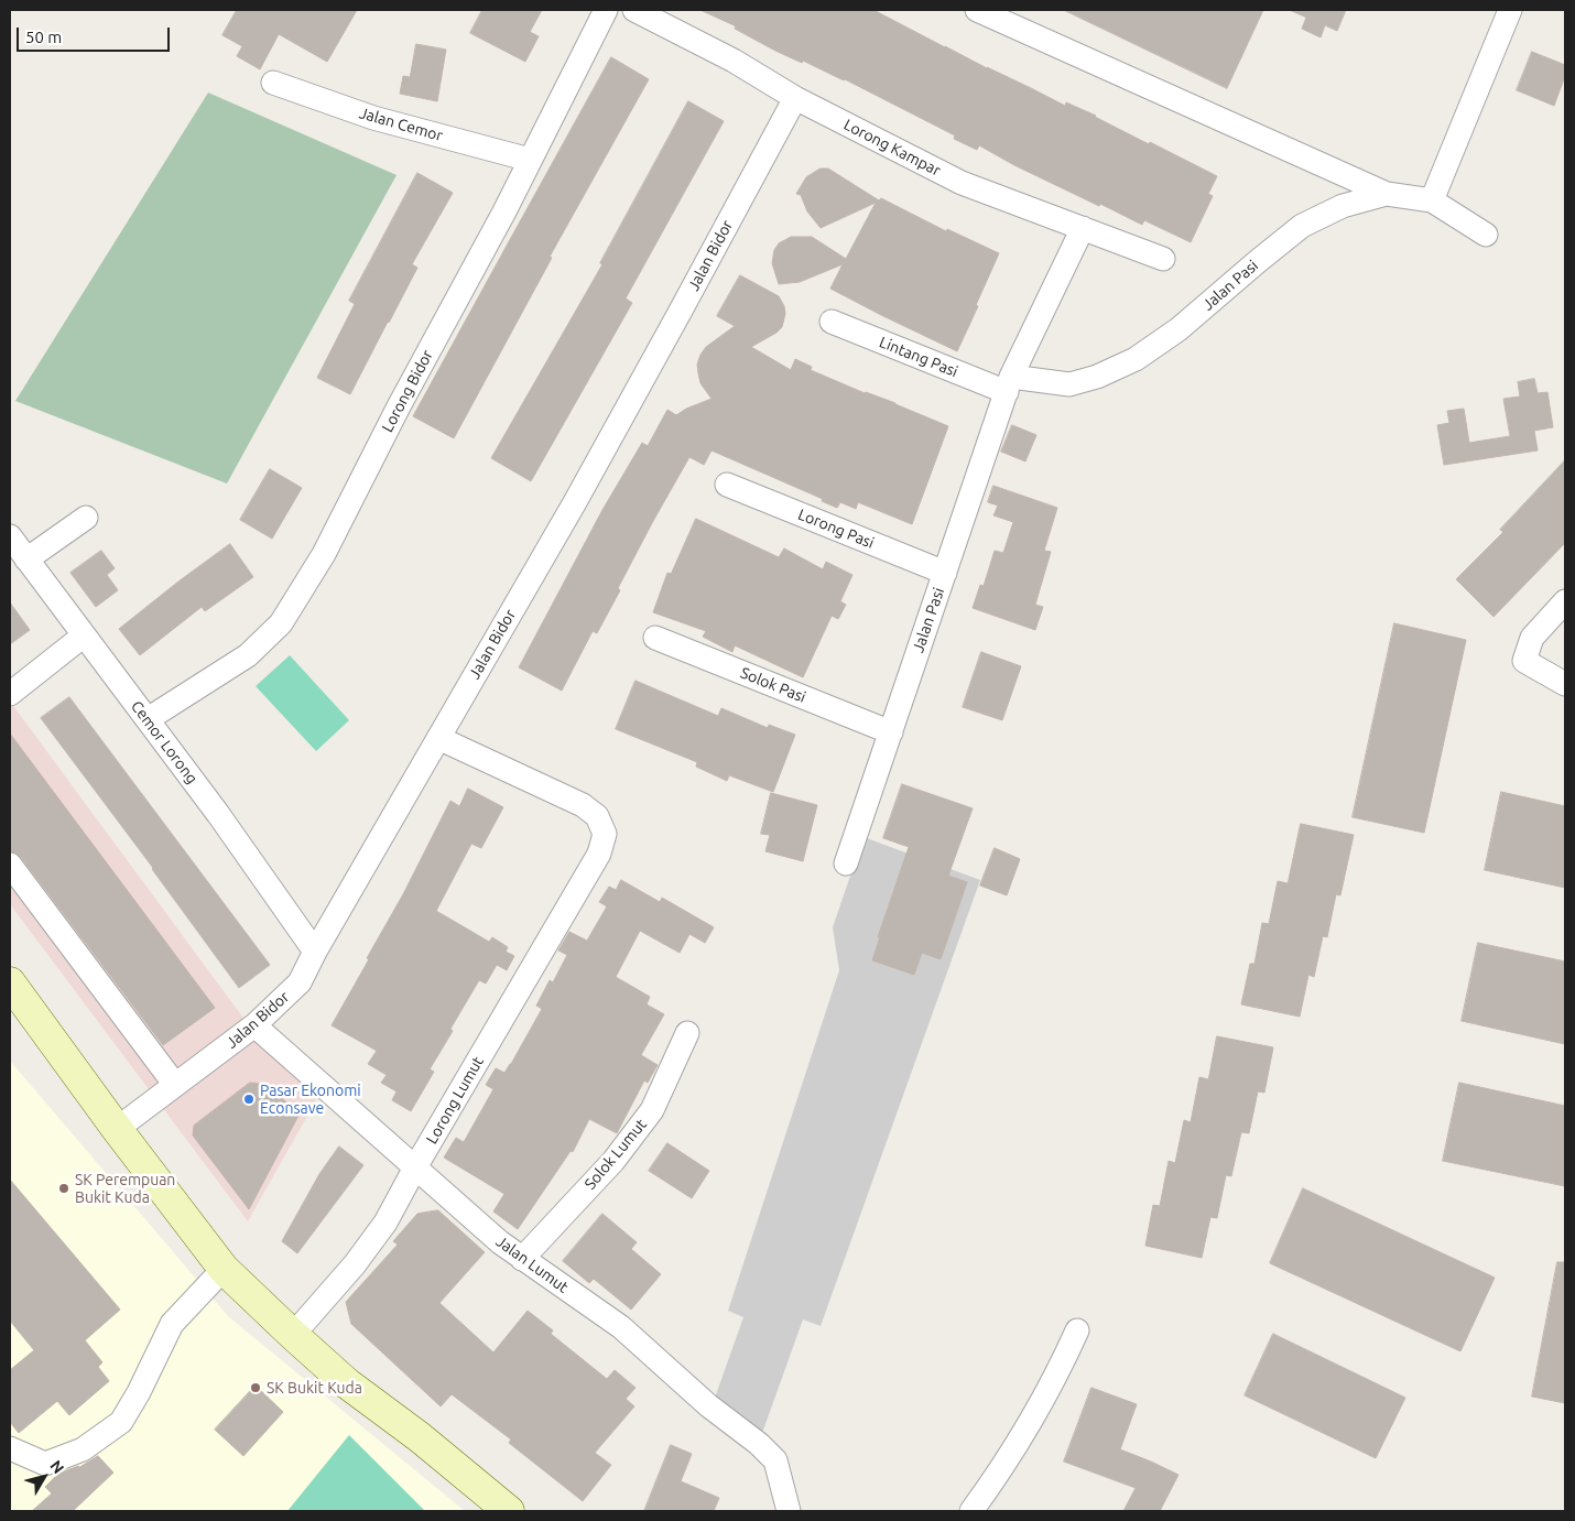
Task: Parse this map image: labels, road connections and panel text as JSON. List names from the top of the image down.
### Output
{
  "streets": {
    "street": [
      "Jalan Cemor",
      "Lorong Kampar",
      "Jalan Bidor",
      "Jalan Pasi",
      "Lintang Pasi",
      "Lorong Bidor",
      "Lorong Pasi",
      "Solok Pasi",
      "Cemor Lorong",
      "Lorong Lumut",
      "Solok Lumut",
      "Jalan Lumut"
    ]
  },
  "crossings": [
    ["Jalan Cemor", "Lorong Bidor"],
    ["Lorong Kampar", "Jalan Bidor"],
    ["Lorong Kampar", "Jalan Pasi"],
    ["Jalan Bidor", "Cemor Lorong"],
    ["Jalan Bidor", "Lorong Lumut"],
    ["Jalan Bidor", "Jalan Lumut"],
    ["Jalan Pasi", "Lintang Pasi"],
    ["Jalan Pasi", "Lorong Pasi"],
    ["Jalan Pasi", "Solok Pasi"],
    ["Lorong Bidor", "Cemor Lorong"],
    ["Lorong Lumut", "Jalan Lumut"],
    ["Solok Lumut", "Jalan Lumut"]
  ],
  "places": ["Pasar Ekonomi Econsave", "SK Perempuan Bukit Kuda", "SK Bukit Kuda"],
  "scale_bar": "50 m",
  "north": "top right"
}
